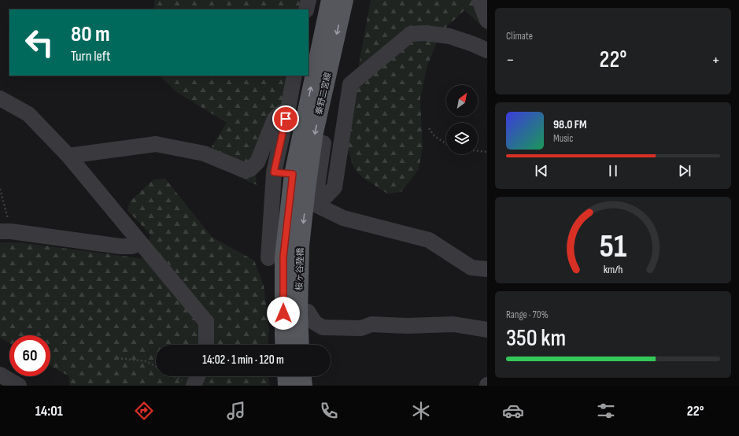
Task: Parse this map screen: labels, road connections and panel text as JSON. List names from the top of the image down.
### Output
{
  "streets": {
    "main road": ["秦野二宮線", "桜ヶ谷陸橋"]
  },
  "crossings": [
    ["秦野二宮線", "桜ヶ谷陸橋"]
  ],
  "north": "top right",
  "page": {
    "tile": [
      "Climate",
      ["Range · 70%", "350 km"]
    ],
    "turn": ["80 m", "Turn left"],
    "heat": ["−", "22°", "+"],
    "song": ["98.0 FM", "Music"],
    "limit": "60",
    "trip": "14:02 · 1 min · 120 m",
    "tabs": ["14:01", "22°"],
    "gauge": ["51", "km/h"]
  }
}
